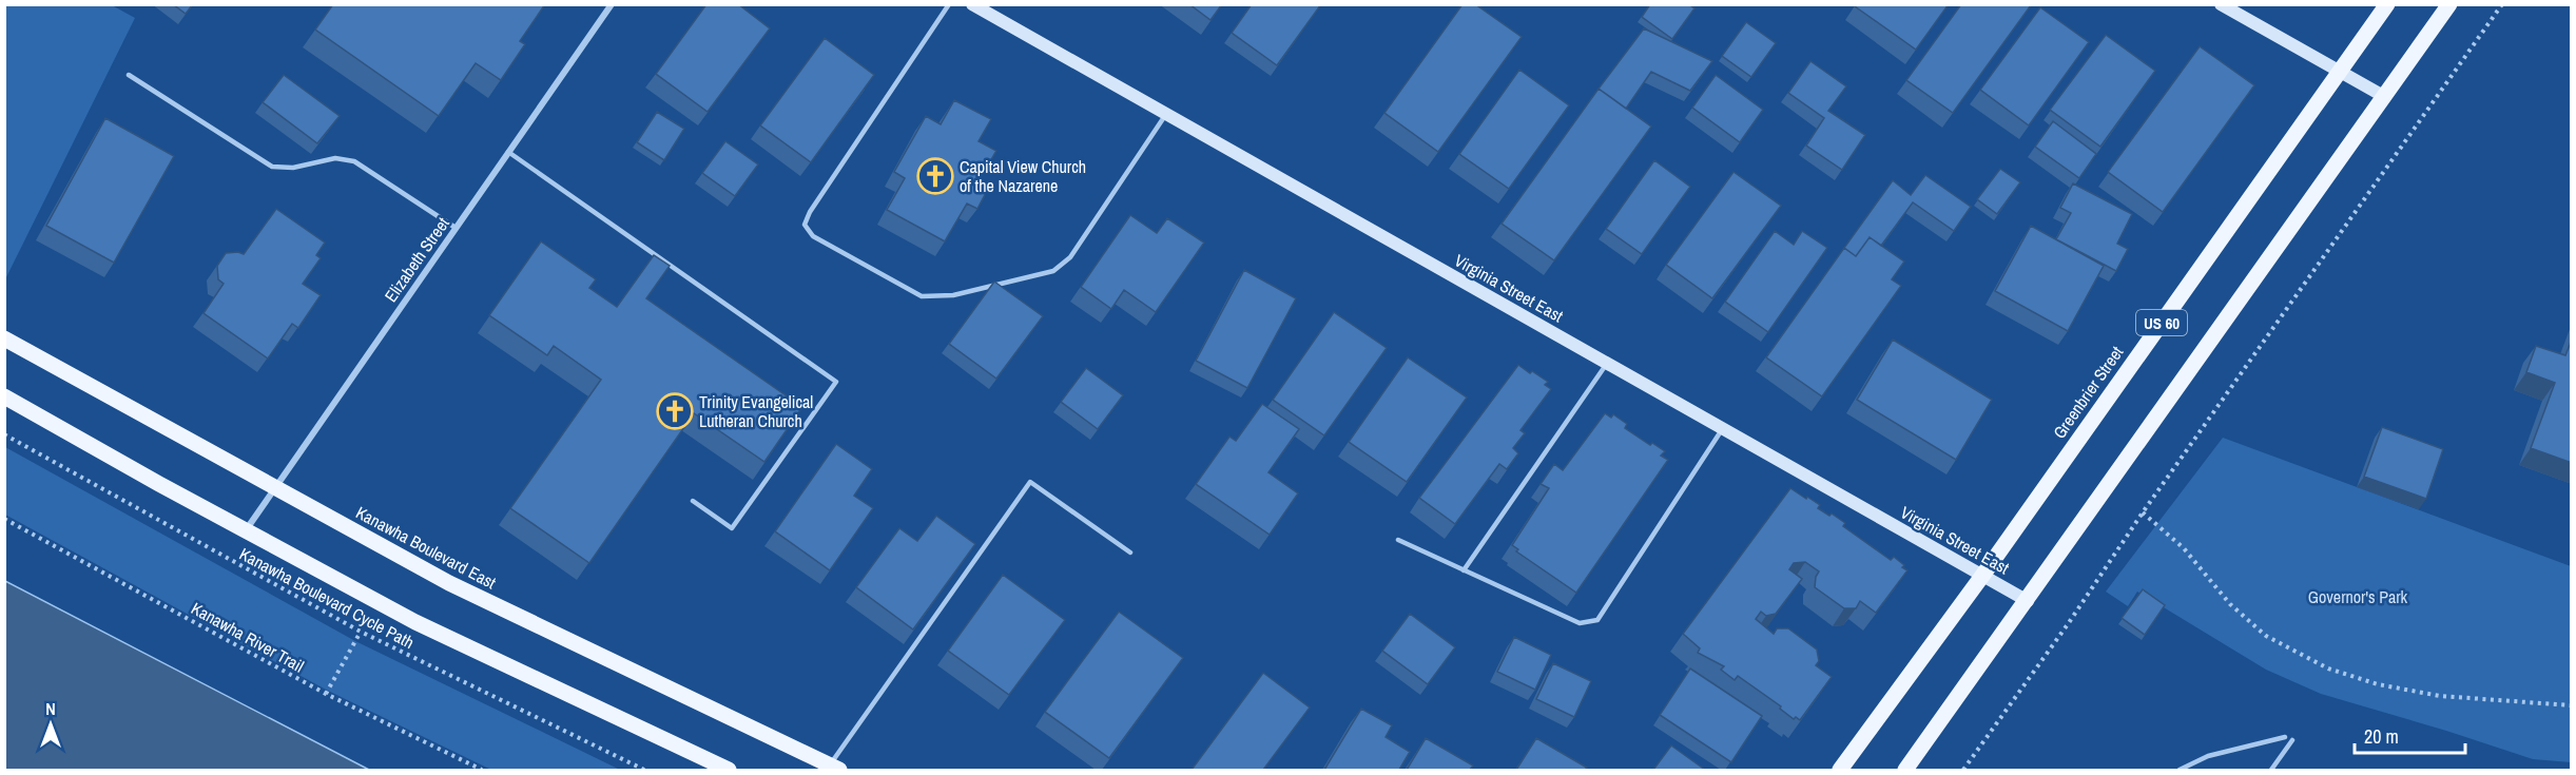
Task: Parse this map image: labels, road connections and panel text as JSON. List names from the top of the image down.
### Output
{
  "streets": {
    "main road": [
      "Virginia Street East",
      "US 60",
      "Greenbrier Street",
      "Kanawha Boulevard East"
    ],
    "street": ["Elizabeth Street"],
    "path": ["Kanawha Boulevard Cycle Path", "Kanawha River Trail"]
  },
  "crossings": [
    ["Elizabeth Street", "Kanawha Boulevard East"],
    ["Virginia Street East", "US 60"],
    ["Virginia Street East", "Greenbrier Street"]
  ],
  "parks": ["Governor's Park"],
  "places": {
    "church": ["Capital View Church of the Nazarene", "Trinity Evangelical Lutheran Church"]
  },
  "scale_bar": "20 m",
  "north": "top"
}
